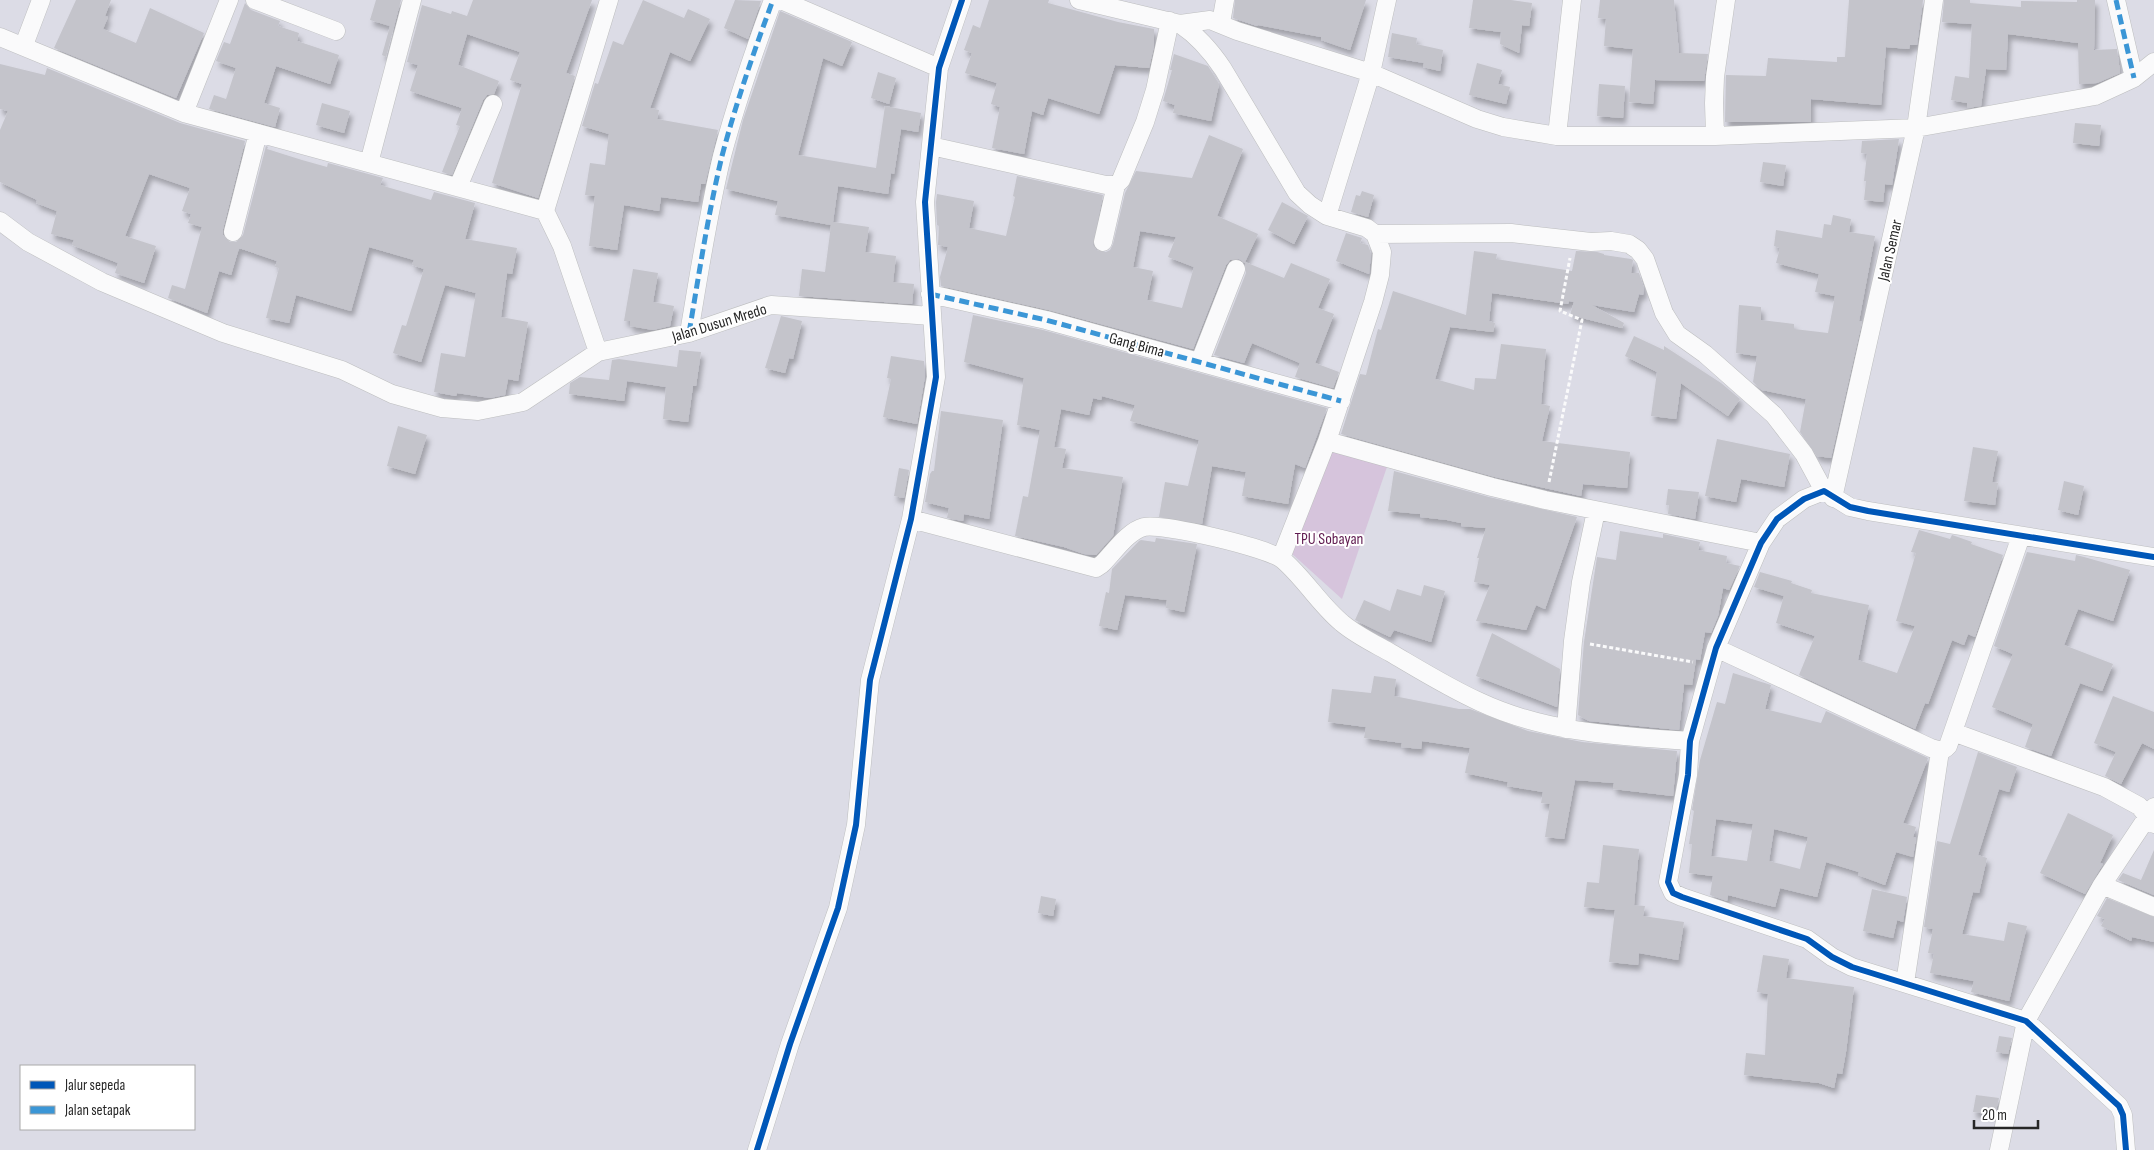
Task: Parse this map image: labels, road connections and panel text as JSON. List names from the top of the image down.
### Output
{
  "streets": {
    "street": ["Jalan Semar", "Jalan Dusun Mredo", "Gang Bima"]
  },
  "parks": ["TPU Sobayan"],
  "legend": ["Jalur sepeda", "Jalan setapak"],
  "scale_bar": "20 m"
}
